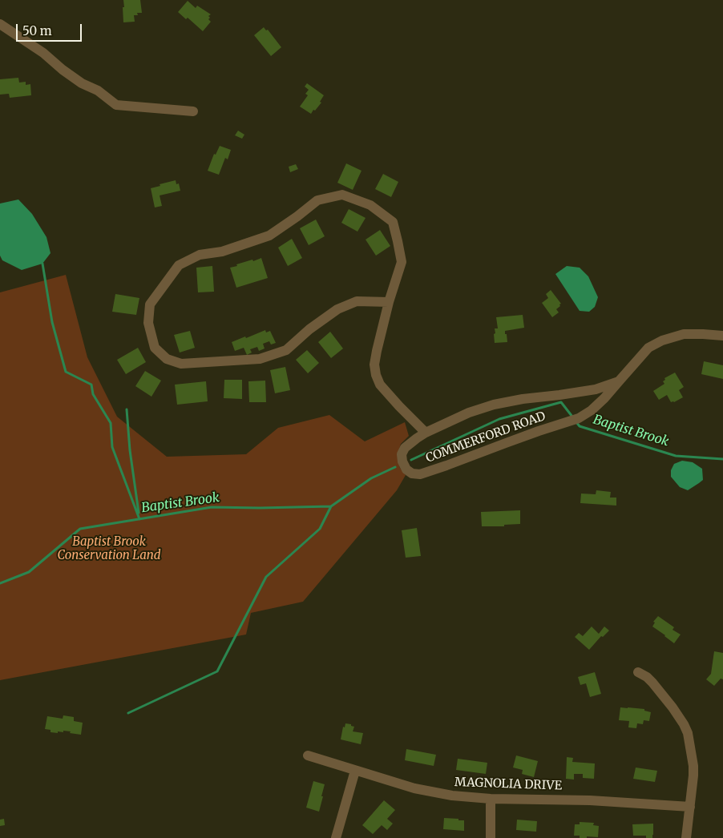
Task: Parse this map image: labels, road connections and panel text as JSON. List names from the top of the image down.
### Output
{
  "streets": {
    "street": ["COMMERFORD ROAD", "MAGNOLIA DRIVE"]
  },
  "water": ["Baptist Brook"],
  "parks": ["Baptist Brook Conservation Land"],
  "scale_bar": "50 m"
}
